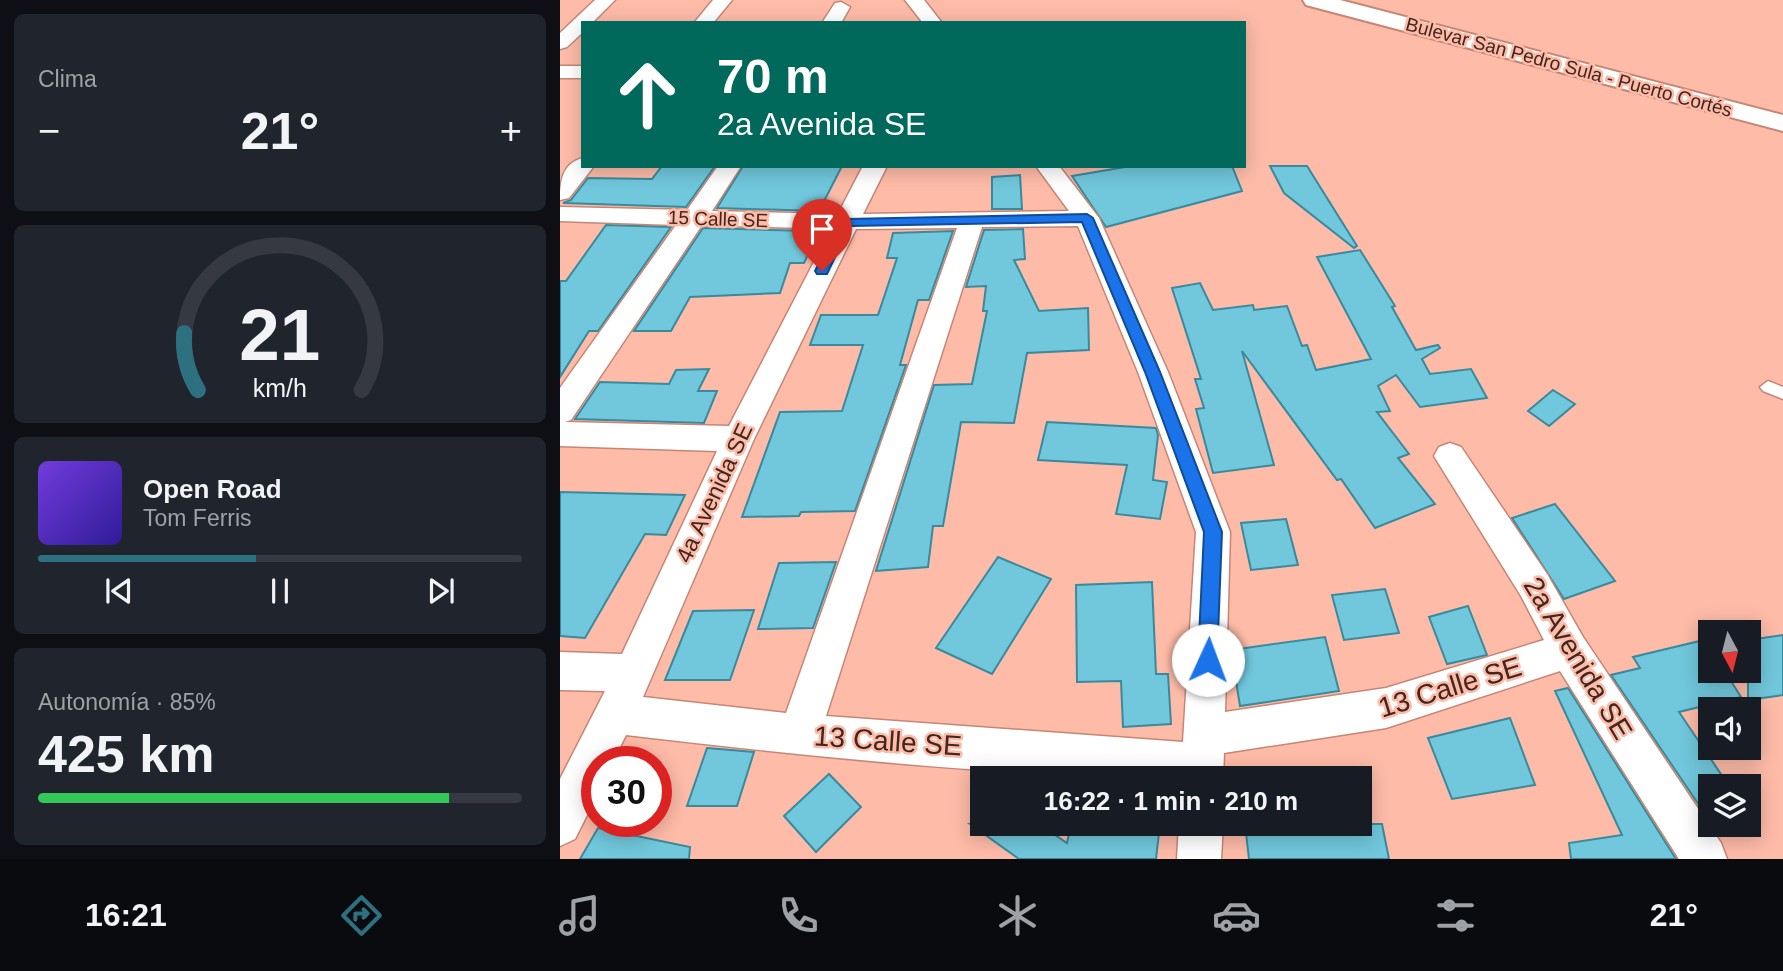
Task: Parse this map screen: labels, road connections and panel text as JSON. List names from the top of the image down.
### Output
{
  "streets": {
    "highway": ["Bulevar San Pedro Sula - Puerto Cortés"],
    "street": [
      "15 Calle SE",
      "4a Avenida SE",
      "2a Avenida SE",
      "13 Calle SE"
    ]
  },
  "crossings": [
    ["15 Calle SE", "4a Avenida SE"],
    ["4a Avenida SE", "13 Calle SE"],
    ["2a Avenida SE", "13 Calle SE"]
  ],
  "north": "bottom",
  "page": {
    "tile": [
      "Clima",
      ["Autonomía · 85%", "425 km"]
    ],
    "turn": ["70 m", "2a Avenida SE"],
    "heat": ["−", "21°", "+"],
    "song": ["Open Road", "Tom Ferris"],
    "limit": "30",
    "trip": "16:22 · 1 min · 210 m",
    "tabs": ["16:21", "21°"],
    "gauge": ["21", "km/h"]
  }
}
